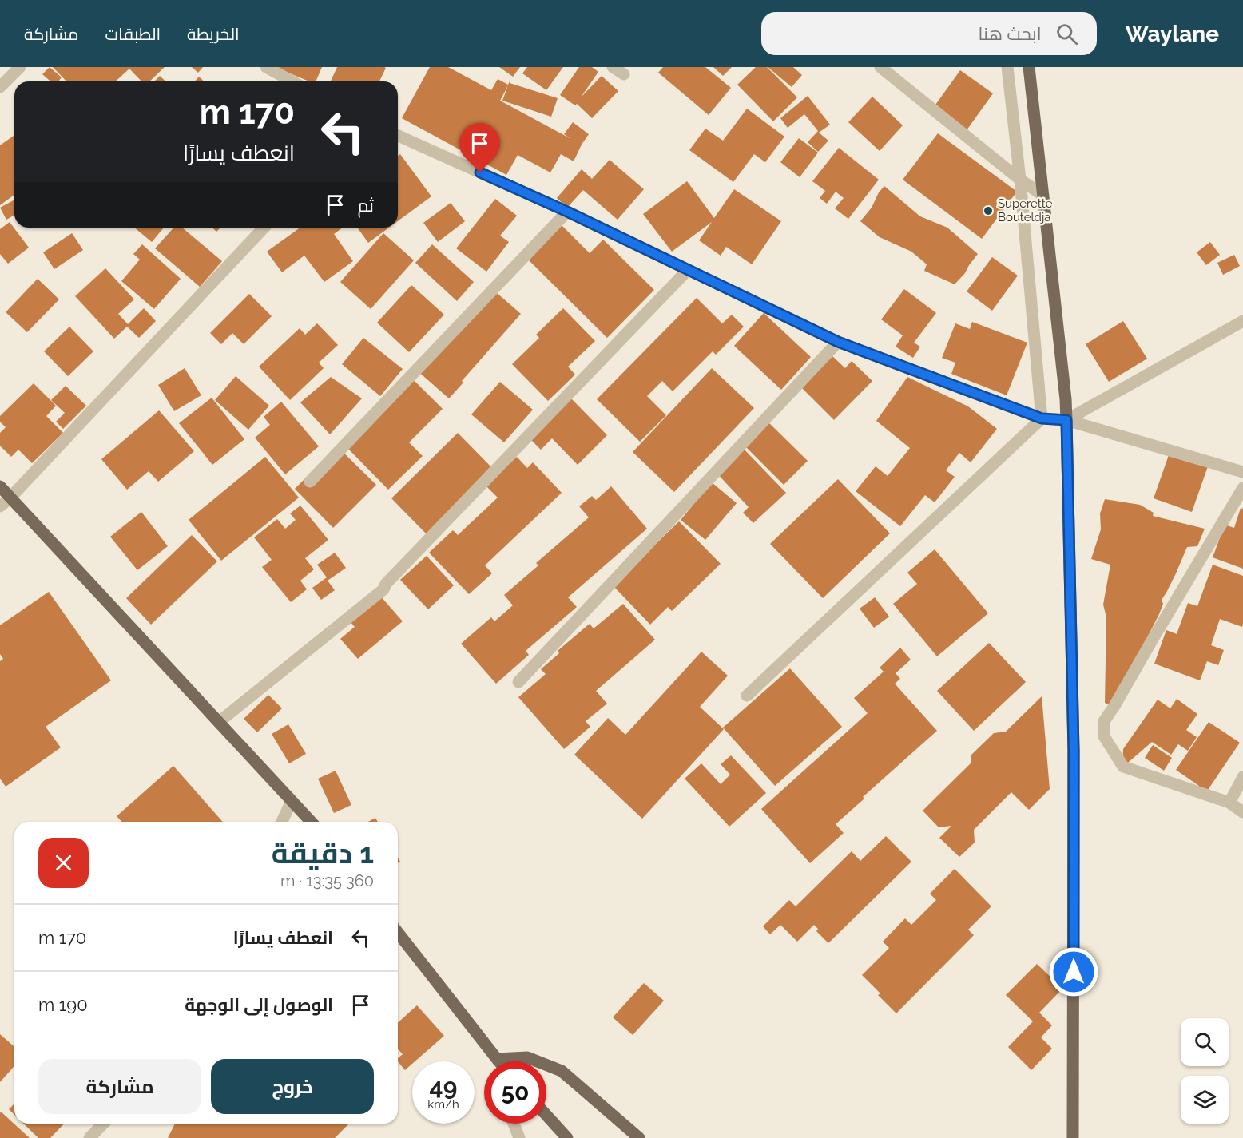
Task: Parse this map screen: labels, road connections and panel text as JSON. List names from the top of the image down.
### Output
{
  "places": ["Superette Bouteldja"],
  "page": {
    "header": "Waylane",
    "search": "ابحث هنا",
    "nav": ["الخريطة", "الطبقات", "مشاركة"],
    "turn": ["170 m", "انعطف يسارًا"],
    "then": "ثم",
    "heading": ["1 دقيقة", "360 m · 13:35"],
    "list": [
      {
        "name": "انعطف يسارًا",
        "value": "170 m"
      },
      {
        "name": "الوصول إلى الوجهة",
        "value": "190 m"
      }
    ],
    "buttons": ["خروج", "مشاركة"],
    "speed": "49 km/h",
    "limit": "50"
  }
}
